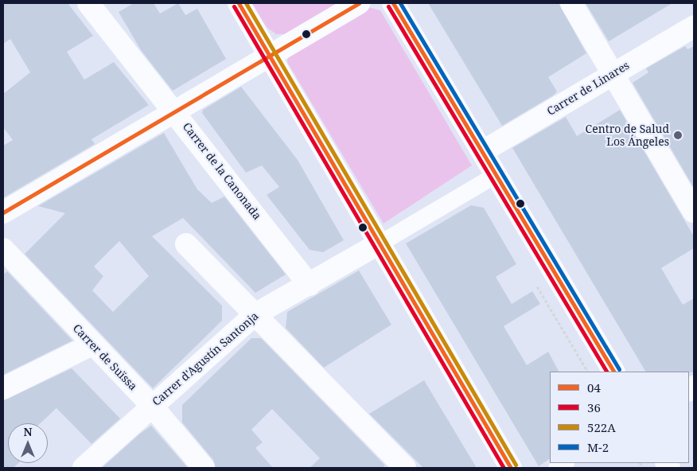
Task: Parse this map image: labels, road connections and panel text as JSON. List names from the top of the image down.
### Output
{
  "streets": {
    "street": [
      "Carrer de Linares",
      "Carrer de la Canonada",
      "Carrer de Suïssa",
      "Carrer d'Agustín Santonja"
    ]
  },
  "crossings": [
    ["Carrer de la Canonada", "Carrer d'Agustín Santonja"],
    ["Carrer de Suïssa", "Carrer d'Agustín Santonja"]
  ],
  "places": ["Centro de Salud Los Ángeles"],
  "lines": [
    "transit line 04",
    "transit line 522A",
    "transit line M-2",
    "transit line 36"
  ],
  "legend": [
    "04",
    "36",
    "522A",
    "M-2"
  ],
  "north": "top"
}
